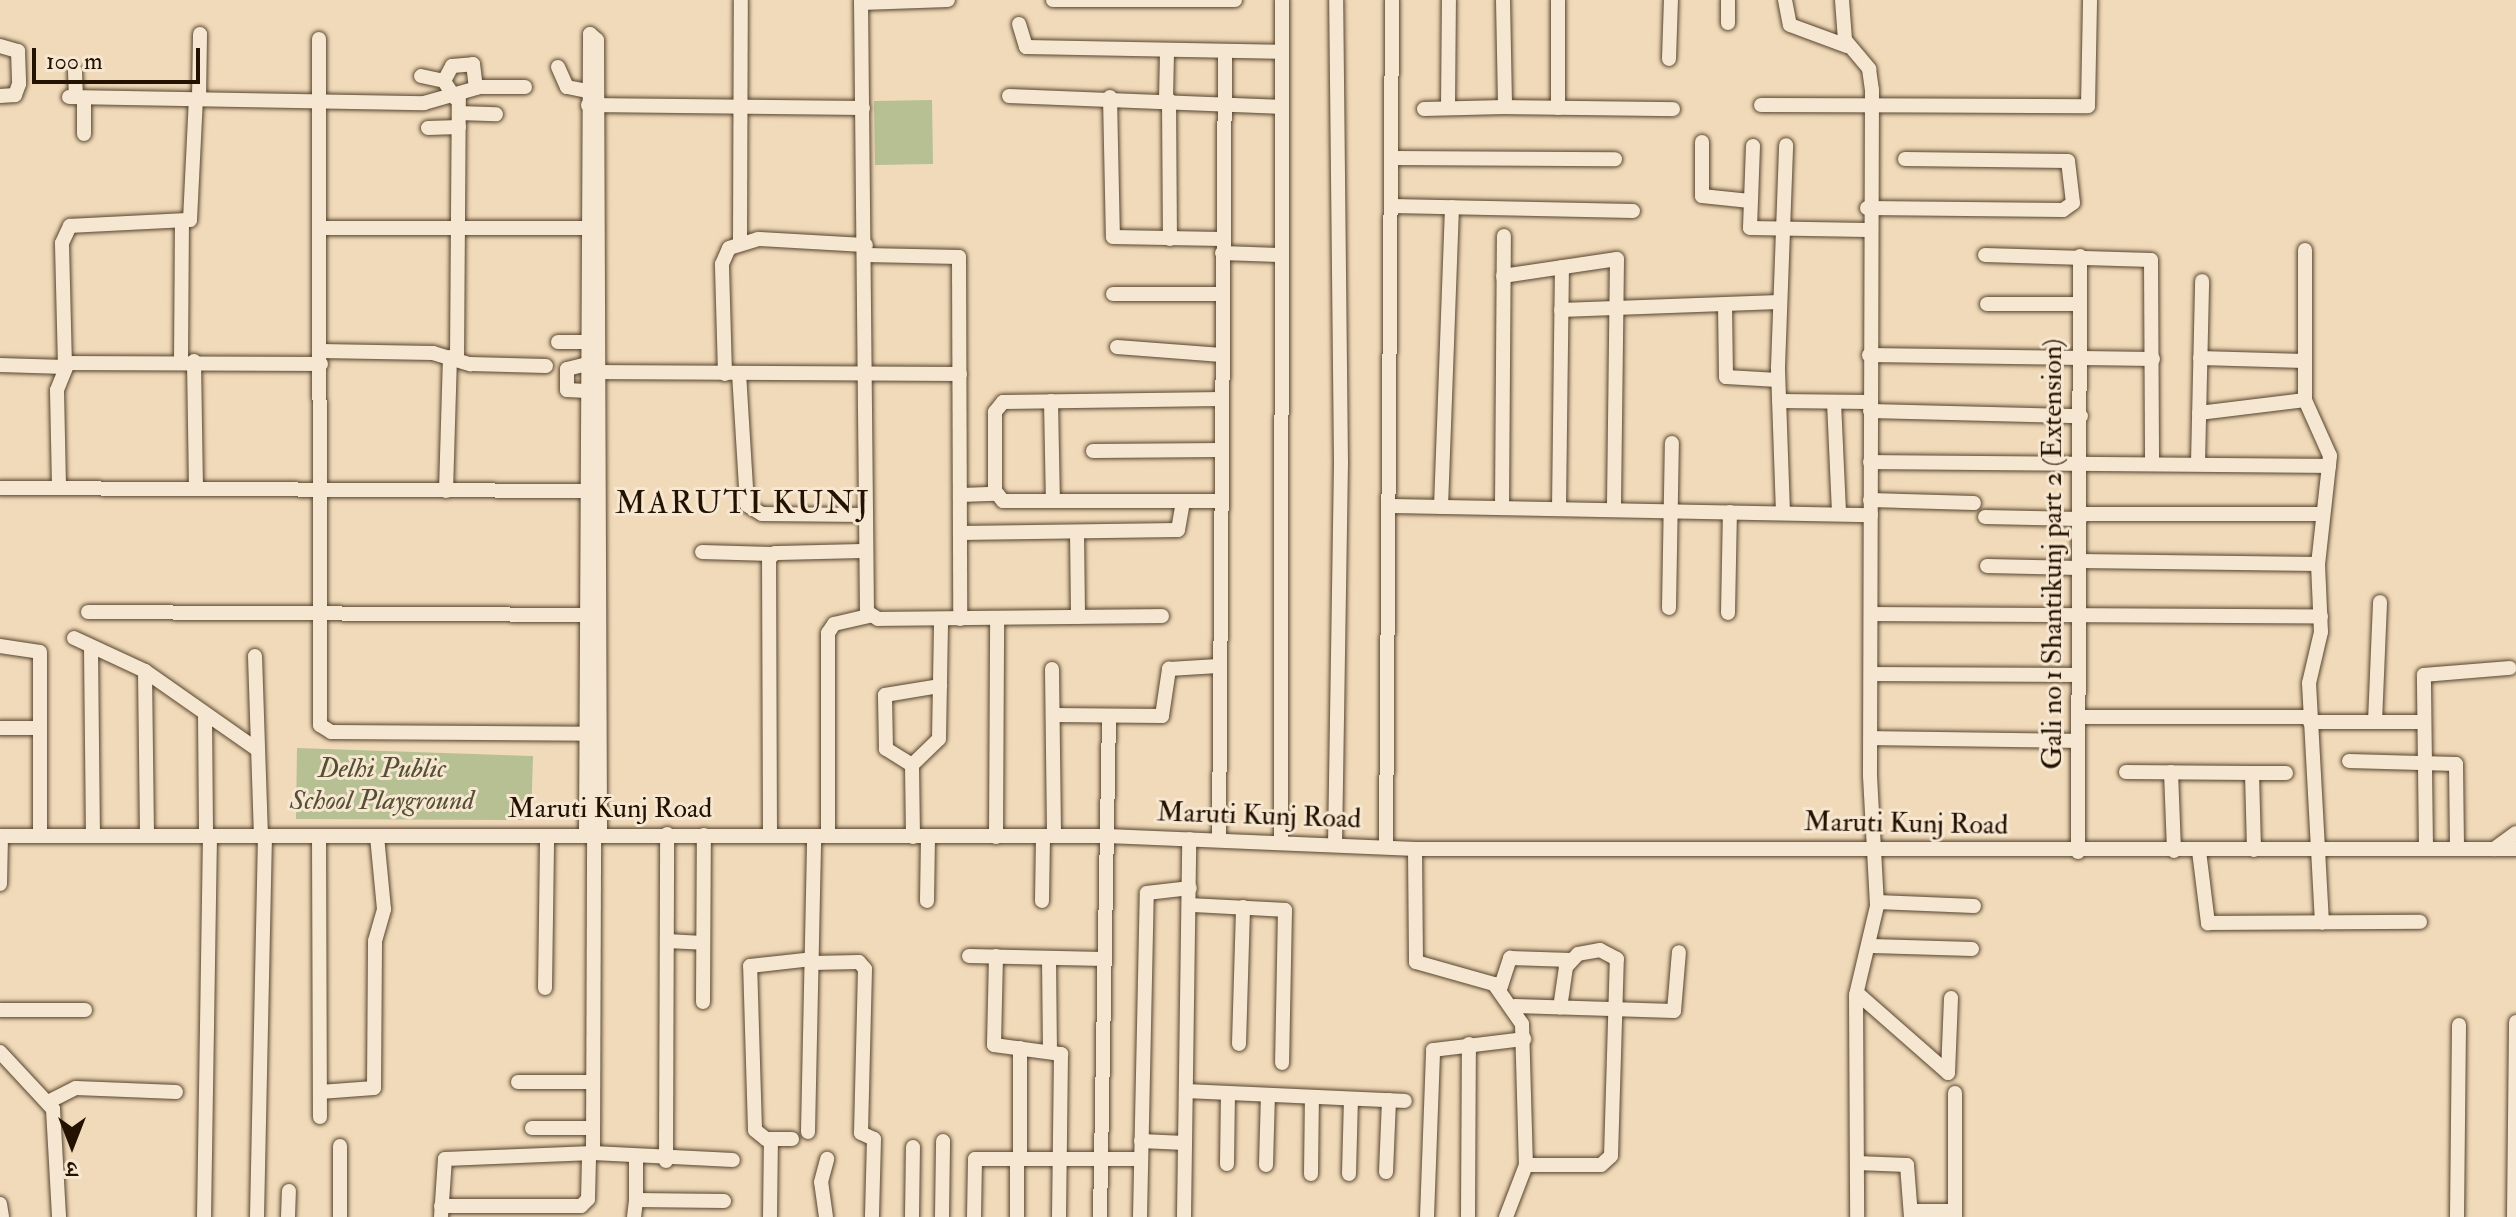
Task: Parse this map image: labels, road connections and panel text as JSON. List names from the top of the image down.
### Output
{
  "streets": {
    "street": ["Gali no 1 Shantikunj part 2 (Extension)", "Maruti Kunj Road"]
  },
  "crossings": [
    ["Gali no 1 Shantikunj part 2 (Extension)", "Maruti Kunj Road"]
  ],
  "districts": ["MARUTI KUNJ"],
  "parks": ["Delhi Public School Playground"],
  "scale_bar": "100 m",
  "north": "bottom"
}
